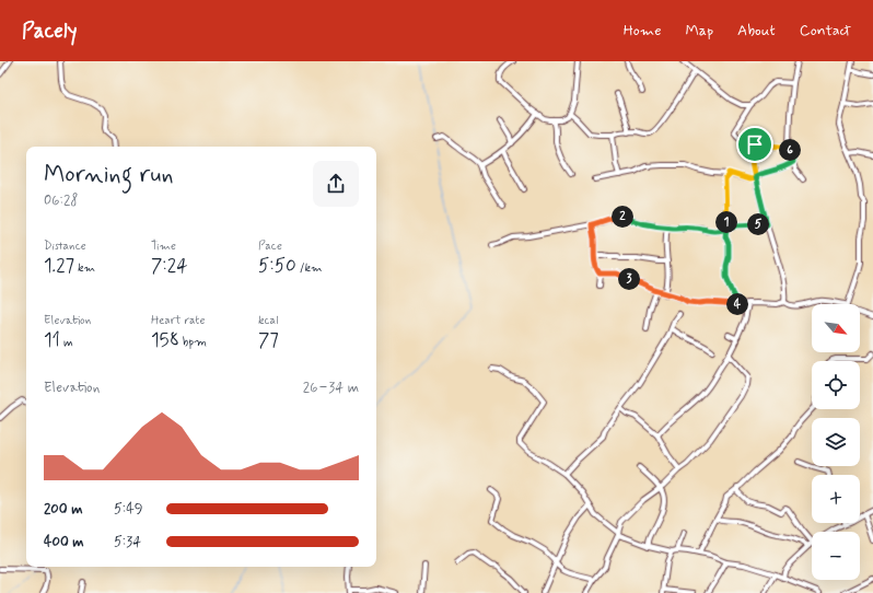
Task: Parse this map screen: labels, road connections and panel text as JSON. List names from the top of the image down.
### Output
{
  "north": "bottom right",
  "page": {
    "header": "Pacely",
    "nav": [
      "Home",
      "Map",
      "About",
      "Contact"
    ],
    "pins": [
      "6",
      "2",
      "1",
      "5",
      "3",
      "4"
    ],
    "heading": ["Morning run", "06:28"],
    "stats": [
      ["Distance", "1.27 km"],
      ["Time", "7:24"],
      ["Pace", "5:50 /km"],
      ["Elevation", "11 m"],
      ["Heart rate", "158 bpm"],
      ["kcal", "77"]
    ],
    "map_buttons": ["+", "−"],
    "chart": ["Elevation", "26–34 m"],
    "list": [
      {
        "name": "200 m",
        "note": "5:49"
      },
      {
        "name": "400 m",
        "note": "5:34"
      }
    ]
  }
}
